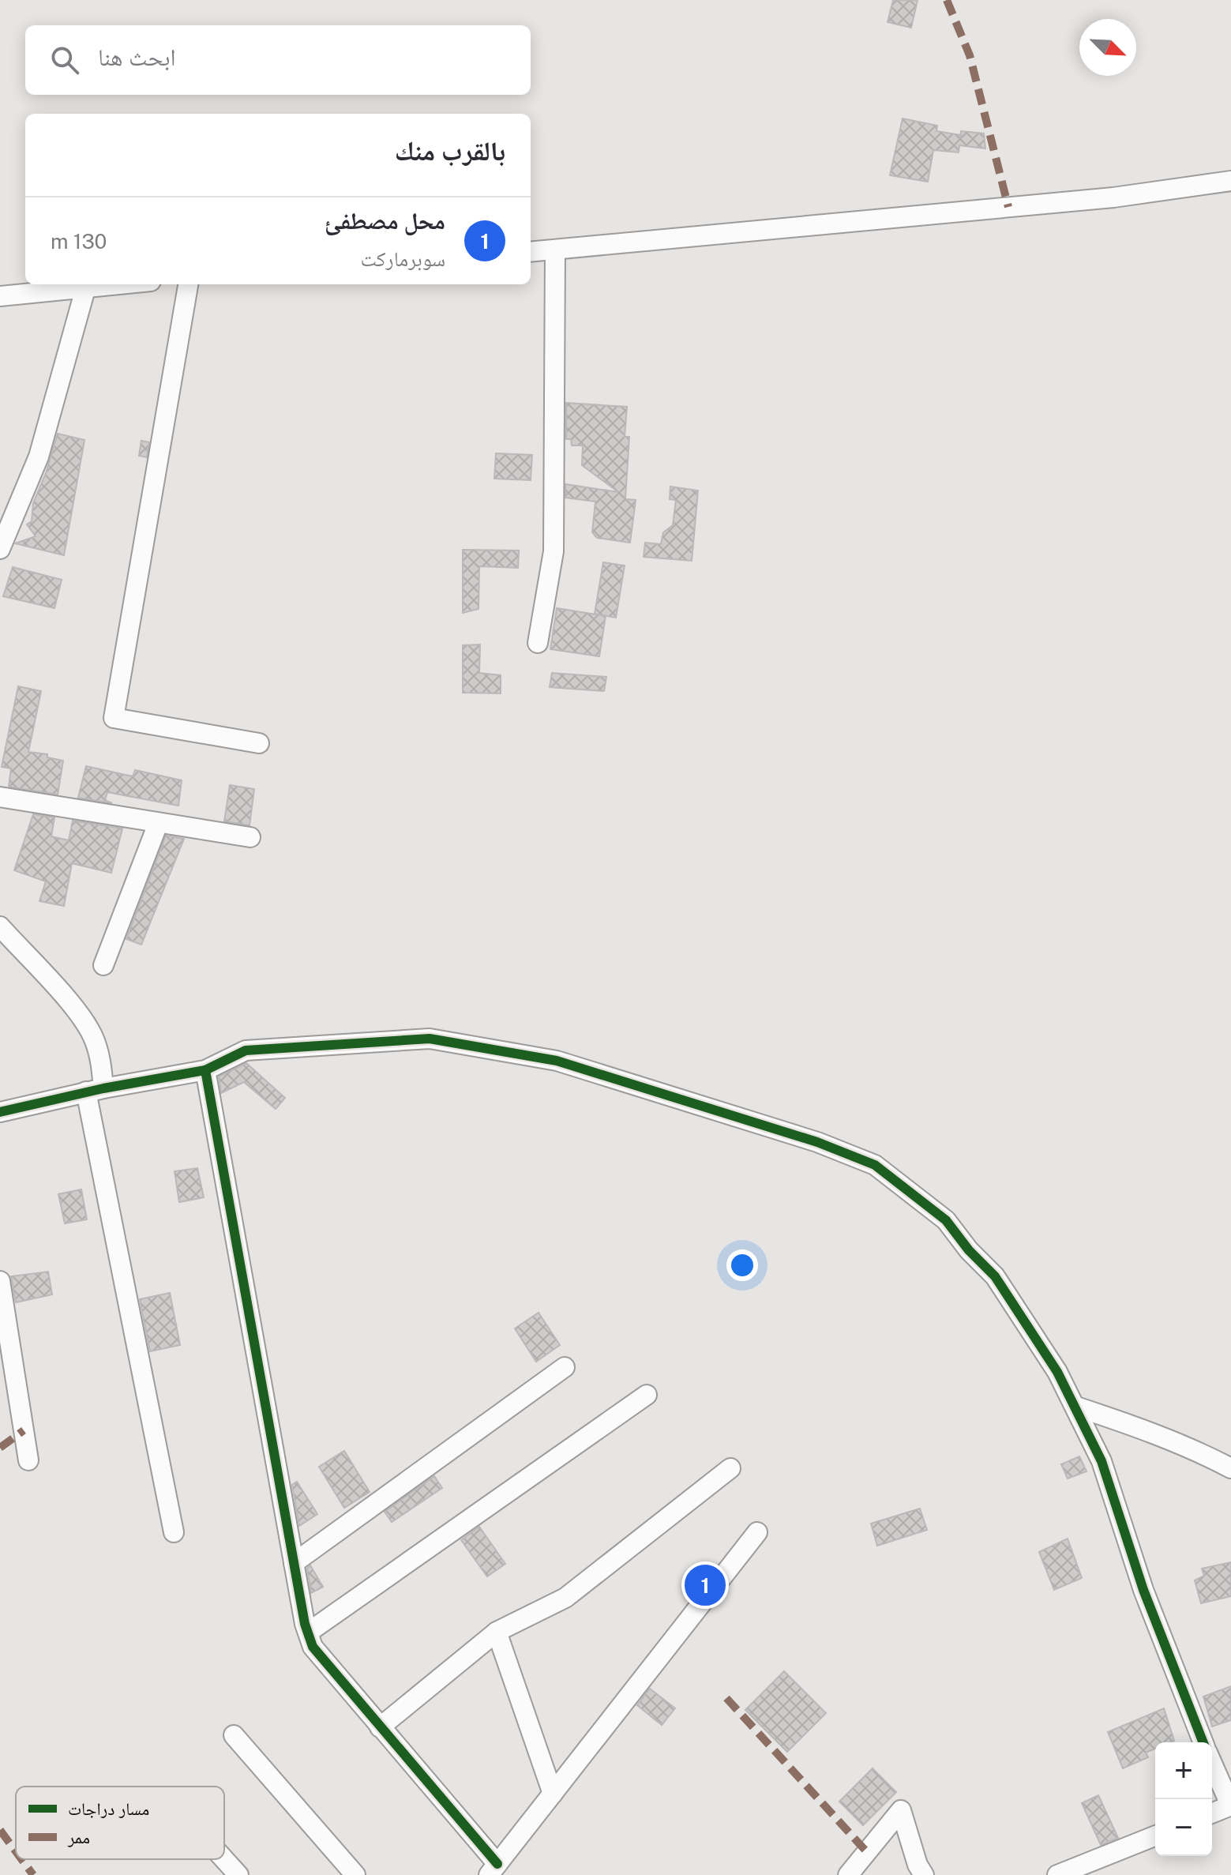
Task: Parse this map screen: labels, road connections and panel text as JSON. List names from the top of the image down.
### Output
{
  "legend": ["مسار دراجات", "ممر"],
  "north": "bottom right",
  "page": {
    "search": "ابحث هنا",
    "heading": "بالقرب منك",
    "list": [
      {
        "mark": "1",
        "name": "محل مصطفئ",
        "note": "سوبرماركت",
        "value": "130 m"
      }
    ],
    "pins": "1",
    "map_buttons": ["+", "−"]
  }
}
